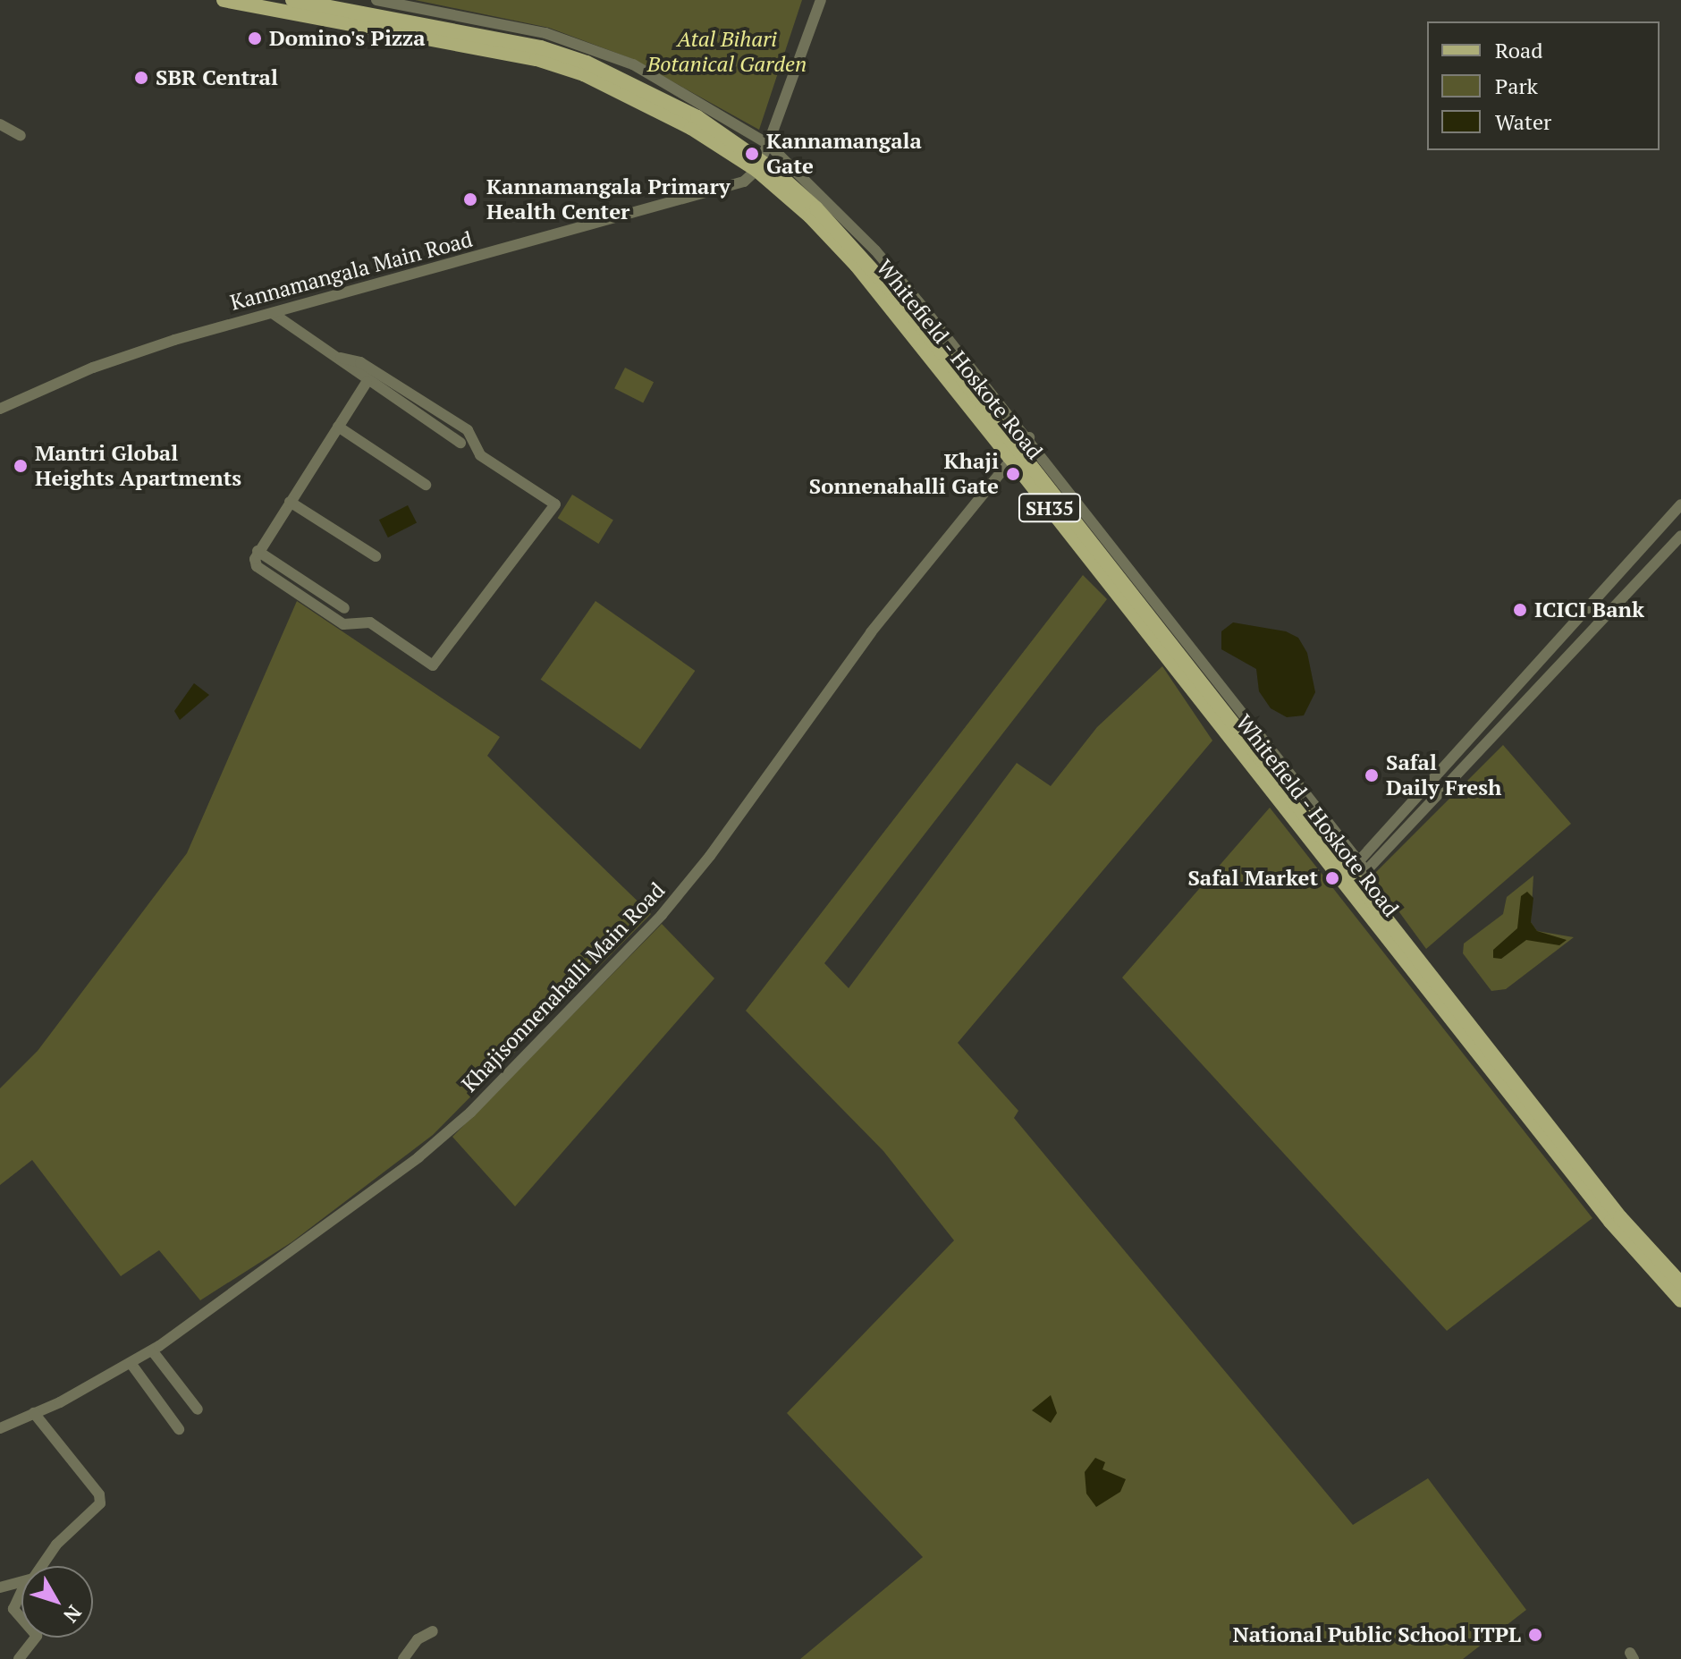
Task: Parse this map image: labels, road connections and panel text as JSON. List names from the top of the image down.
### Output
{
  "streets": {
    "main road": ["Whitefield - Hoskote Road", "SH35"],
    "street": ["Kannamangala Main Road", "Khajisonnenahalli Main Road"]
  },
  "crossings": [
    ["Kannamangala Main Road", "Whitefield - Hoskote Road"],
    ["Whitefield - Hoskote Road", "Khajisonnenahalli Main Road"]
  ],
  "parks": ["Atal Bihari Botanical Garden"],
  "places": [
    "Domino's Pizza",
    "SBR Central",
    "Kannamangala Gate",
    "Kannamangala Primary Health Center",
    "Mantri Global Heights Apartments",
    "Khaji Sonnenahalli Gate",
    "ICICI Bank",
    "Safal Daily Fresh",
    "Safal Market",
    "National Public School ITPL"
  ],
  "legend": ["Road", "Park", "Water"],
  "north": "bottom right"
}
